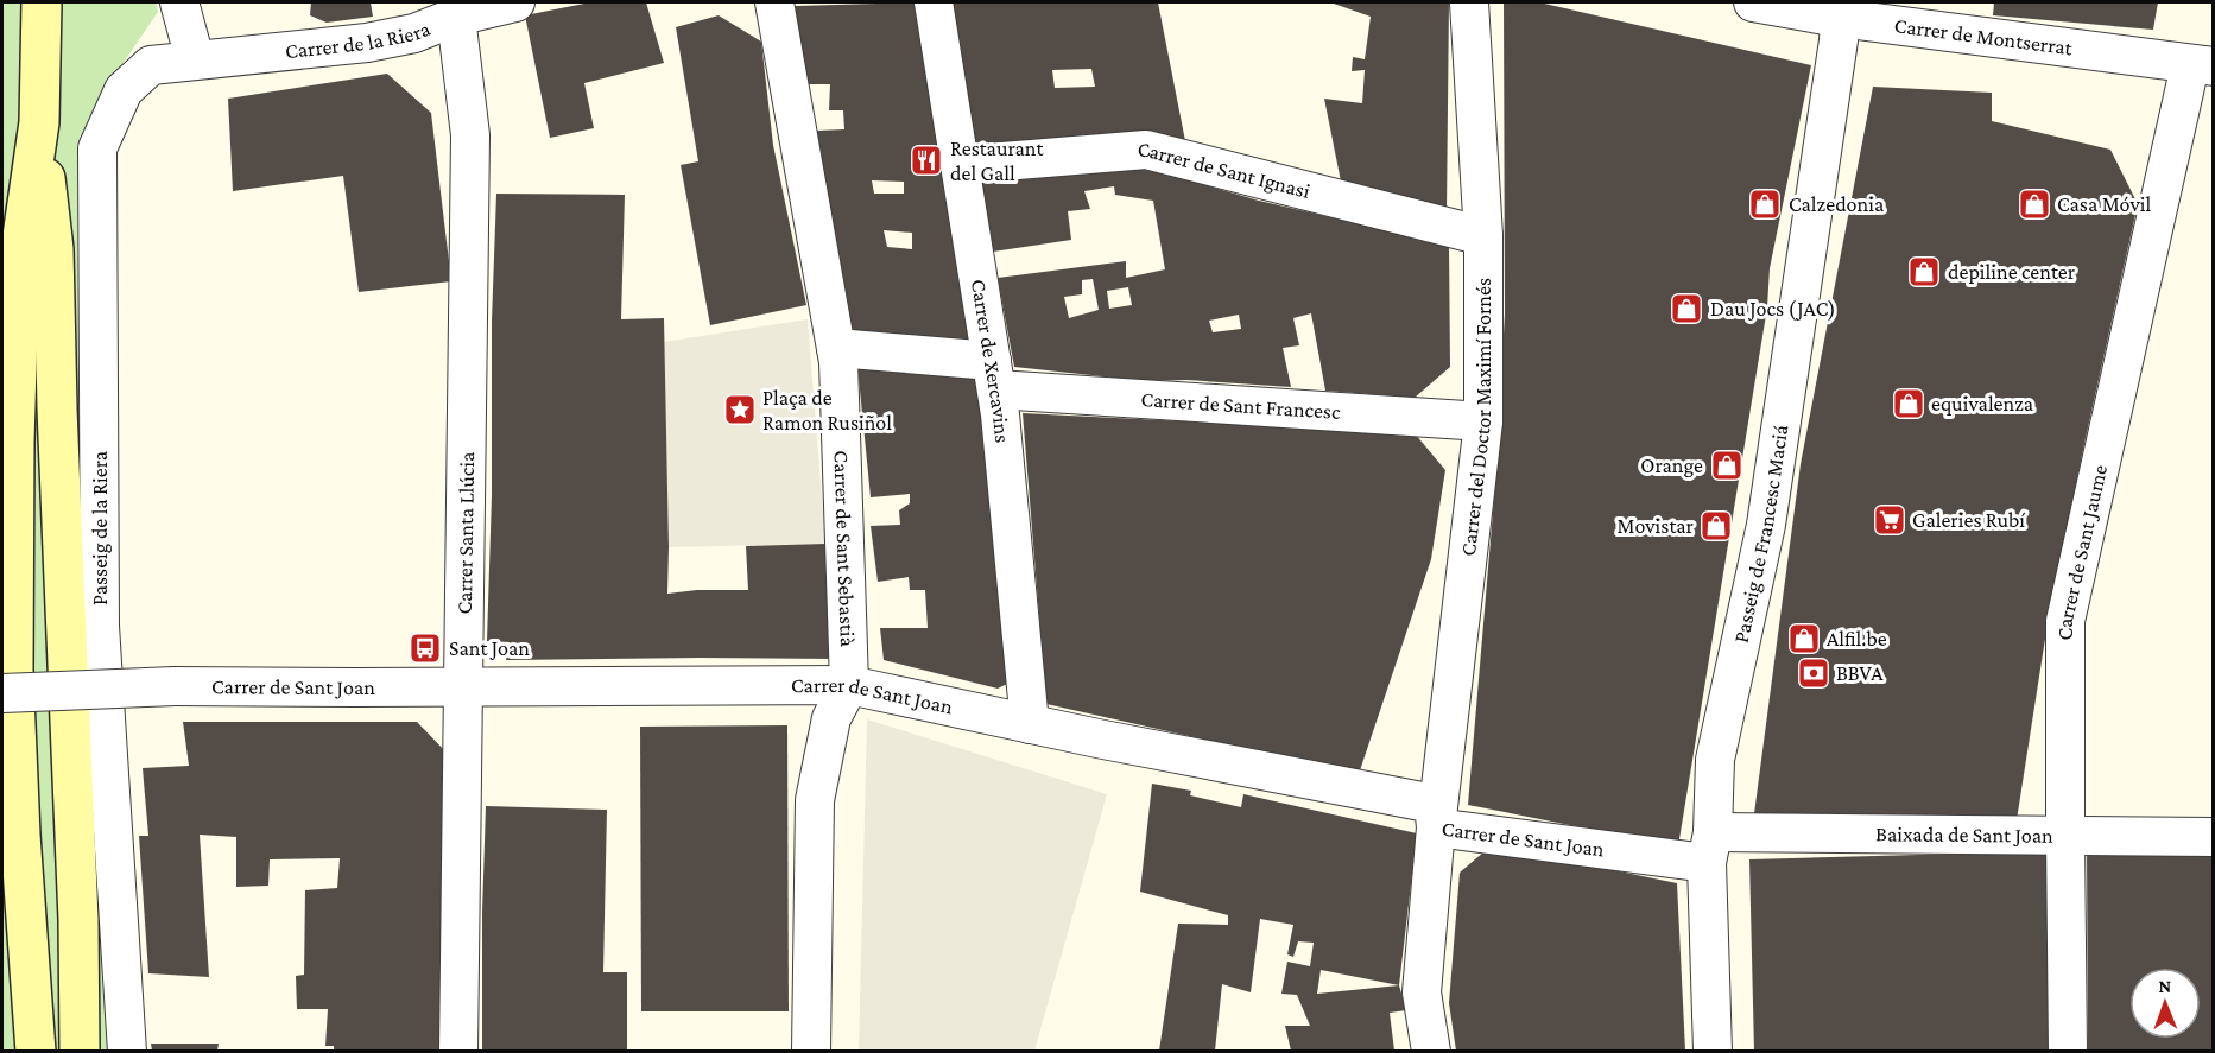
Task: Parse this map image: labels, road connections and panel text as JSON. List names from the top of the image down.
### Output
{
  "streets": {
    "street": [
      "Carrer de Montserrat",
      "Carrer de la Riera",
      "Carrer de Sant Ignasi",
      "Carrer de Xercavins",
      "Carrer de Sant Francesc",
      "Carrer del Doctor Maximí Fornés",
      "Passeig de la Riera",
      "Carrer Santa Llúcia",
      "Passeig de Francesc Maciá",
      "Carrer de Sant Sebastià",
      "Carrer de Sant Jaume",
      "Carrer de Sant Joan",
      "Baixada de Sant Joan"
    ]
  },
  "crossings": [
    ["Carrer de Montserrat", "Passeig de Francesc Maciá"],
    ["Carrer de Montserrat", "Carrer de Sant Jaume"],
    ["Carrer de la Riera", "Passeig de la Riera"],
    ["Carrer de la Riera", "Carrer Santa Llúcia"],
    ["Carrer de Sant Ignasi", "Carrer de Xercavins"],
    ["Carrer de Sant Ignasi", "Carrer del Doctor Maximí Fornés"],
    ["Carrer de Xercavins", "Carrer de Sant Francesc"],
    ["Carrer de Xercavins", "Carrer de Sant Joan"],
    ["Carrer de Sant Francesc", "Carrer del Doctor Maximí Fornés"],
    ["Carrer de Sant Francesc", "Carrer de Sant Sebastià"],
    ["Carrer del Doctor Maximí Fornés", "Carrer de Sant Joan"],
    ["Carrer Santa Llúcia", "Carrer de Sant Joan"],
    ["Passeig de Francesc Maciá", "Carrer de Sant Joan"],
    ["Passeig de Francesc Maciá", "Baixada de Sant Joan"],
    ["Carrer de Sant Sebastià", "Carrer de Sant Joan"],
    ["Carrer de Sant Jaume", "Baixada de Sant Joan"],
    ["Carrer de Sant Joan", "Baixada de Sant Joan"]
  ],
  "places": {
    "restaurant": ["Restaurant del Gall"],
    "shop": [
      "Calzedonia",
      "Casa Móvil",
      "depiline center",
      "Dau Jocs (JAC)",
      "equivalenza",
      "Orange",
      "Movistar",
      "Alfil.be"
    ],
    "place": ["Plaça de Ramon Rusiñol"],
    "supermarket": ["Galeries Rubí"],
    "bus stop": ["Sant Joan"],
    "bank": ["BBVA"]
  },
  "north": "top"
}
